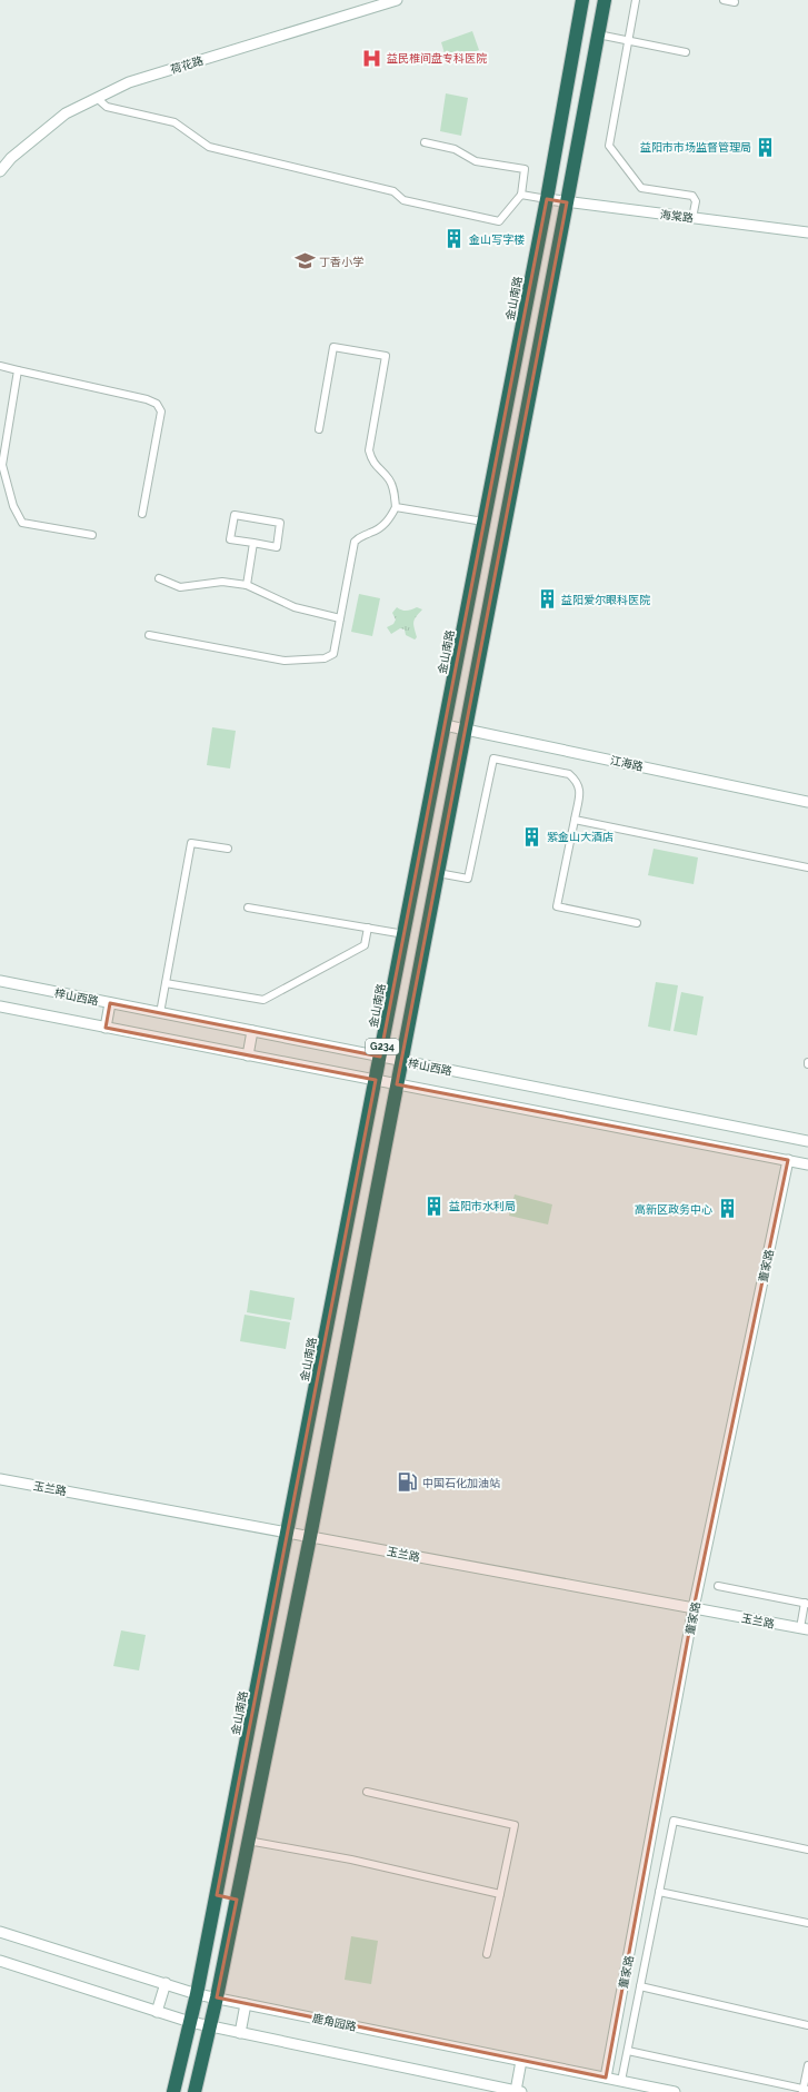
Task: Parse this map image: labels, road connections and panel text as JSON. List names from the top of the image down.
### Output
{
  "streets": {
    "highway": ["金山南路", "G234"],
    "street": [
      "荷花路",
      "海棠路",
      "江海路",
      "梓山西路",
      "董家路",
      "玉兰路",
      "鹿角园路"
    ]
  },
  "crossings": [
    ["海棠路", "金山南路"],
    ["海棠路", "G234"],
    ["金山南路", "江海路"],
    ["金山南路", "梓山西路"],
    ["金山南路", "玉兰路"],
    ["金山南路", "鹿角园路"],
    ["江海路", "G234"],
    ["梓山西路", "G234"],
    ["G234", "玉兰路"],
    ["G234", "鹿角园路"],
    ["董家路", "玉兰路"],
    ["董家路", "鹿角园路"]
  ],
  "places": {
    "hospital": ["益民椎间盘专科医院"],
    "building": [
      "益阳市市场监督管理局",
      "金山写字楼",
      "益阳爱尔眼科医院",
      "紫金山大酒店",
      "益阳市水利局",
      "高新区政务中心"
    ],
    "school or university": ["丁香小学"],
    "fuel station": ["中国石化加油站"]
  }
}
